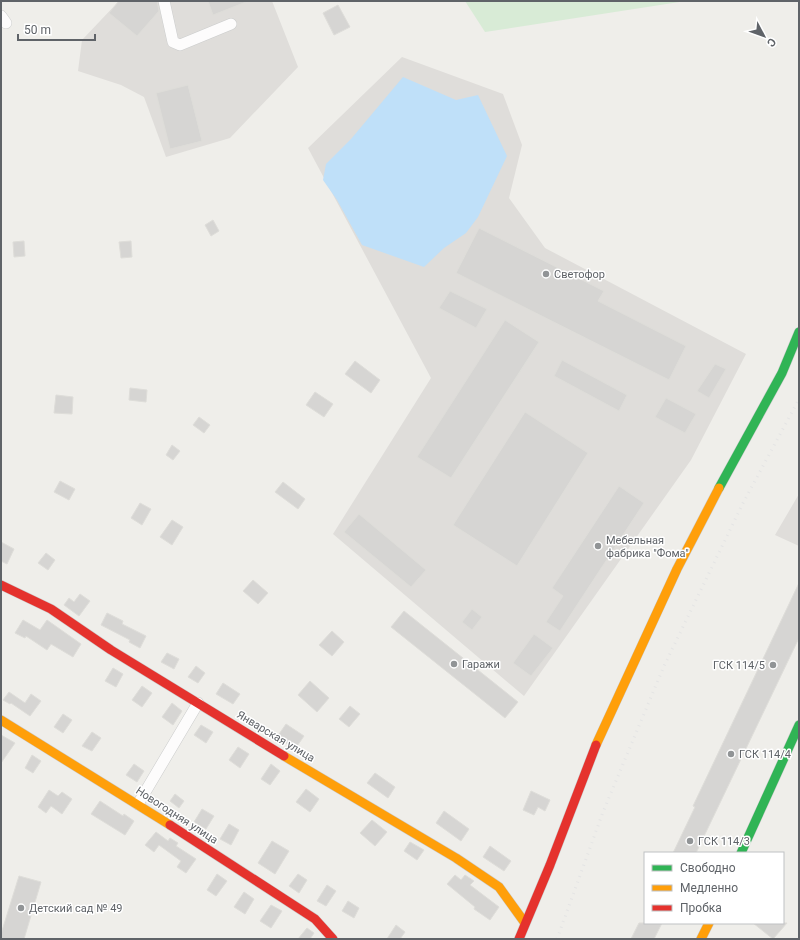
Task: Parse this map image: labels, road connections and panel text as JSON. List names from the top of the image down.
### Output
{
  "streets": {
    "street": ["Январская улица", "Новогодняя улица"]
  },
  "places": [
    "Светофор",
    "Мебельная фабрика \"Фома\"",
    "Гаражи",
    "ГСК 114/5",
    "ГСК 114/4",
    "ГСК 114/3",
    "Детский сад № 49"
  ],
  "legend": ["Свободно", "Медленно", "Пробка"],
  "scale_bar": "50 m",
  "north": "bottom right"
}
